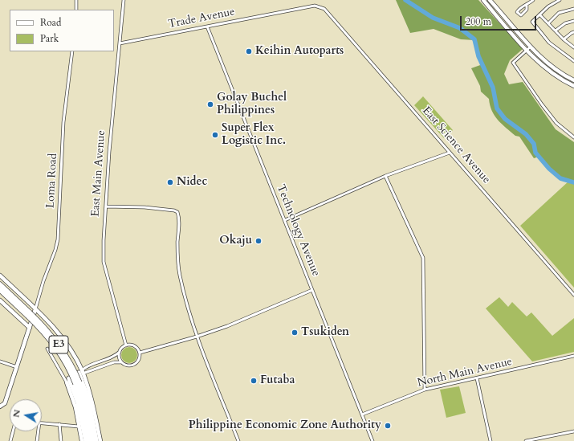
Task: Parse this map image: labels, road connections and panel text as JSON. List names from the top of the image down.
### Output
{
  "streets": {
    "highway": ["E3"],
    "street": [
      "Trade Avenue",
      "East Science Avenue",
      "East Main Avenue",
      "Loma Road",
      "Technology Avenue",
      "North Main Avenue"
    ]
  },
  "crossings": [
    ["Trade Avenue", "East Science Avenue"],
    ["Trade Avenue", "East Main Avenue"],
    ["Trade Avenue", "Technology Avenue"],
    ["Technology Avenue", "North Main Avenue"]
  ],
  "places": [
    "Keihin Autoparts",
    "Golay Buchel Philippines",
    "Super Flex Logistic Inc.",
    "Nidec",
    "Okaju",
    "Tsukiden",
    "Futaba",
    "Philippine Economic Zone Authority"
  ],
  "legend": ["Road", "Park"],
  "scale_bar": "200 m",
  "north": "left"
}
